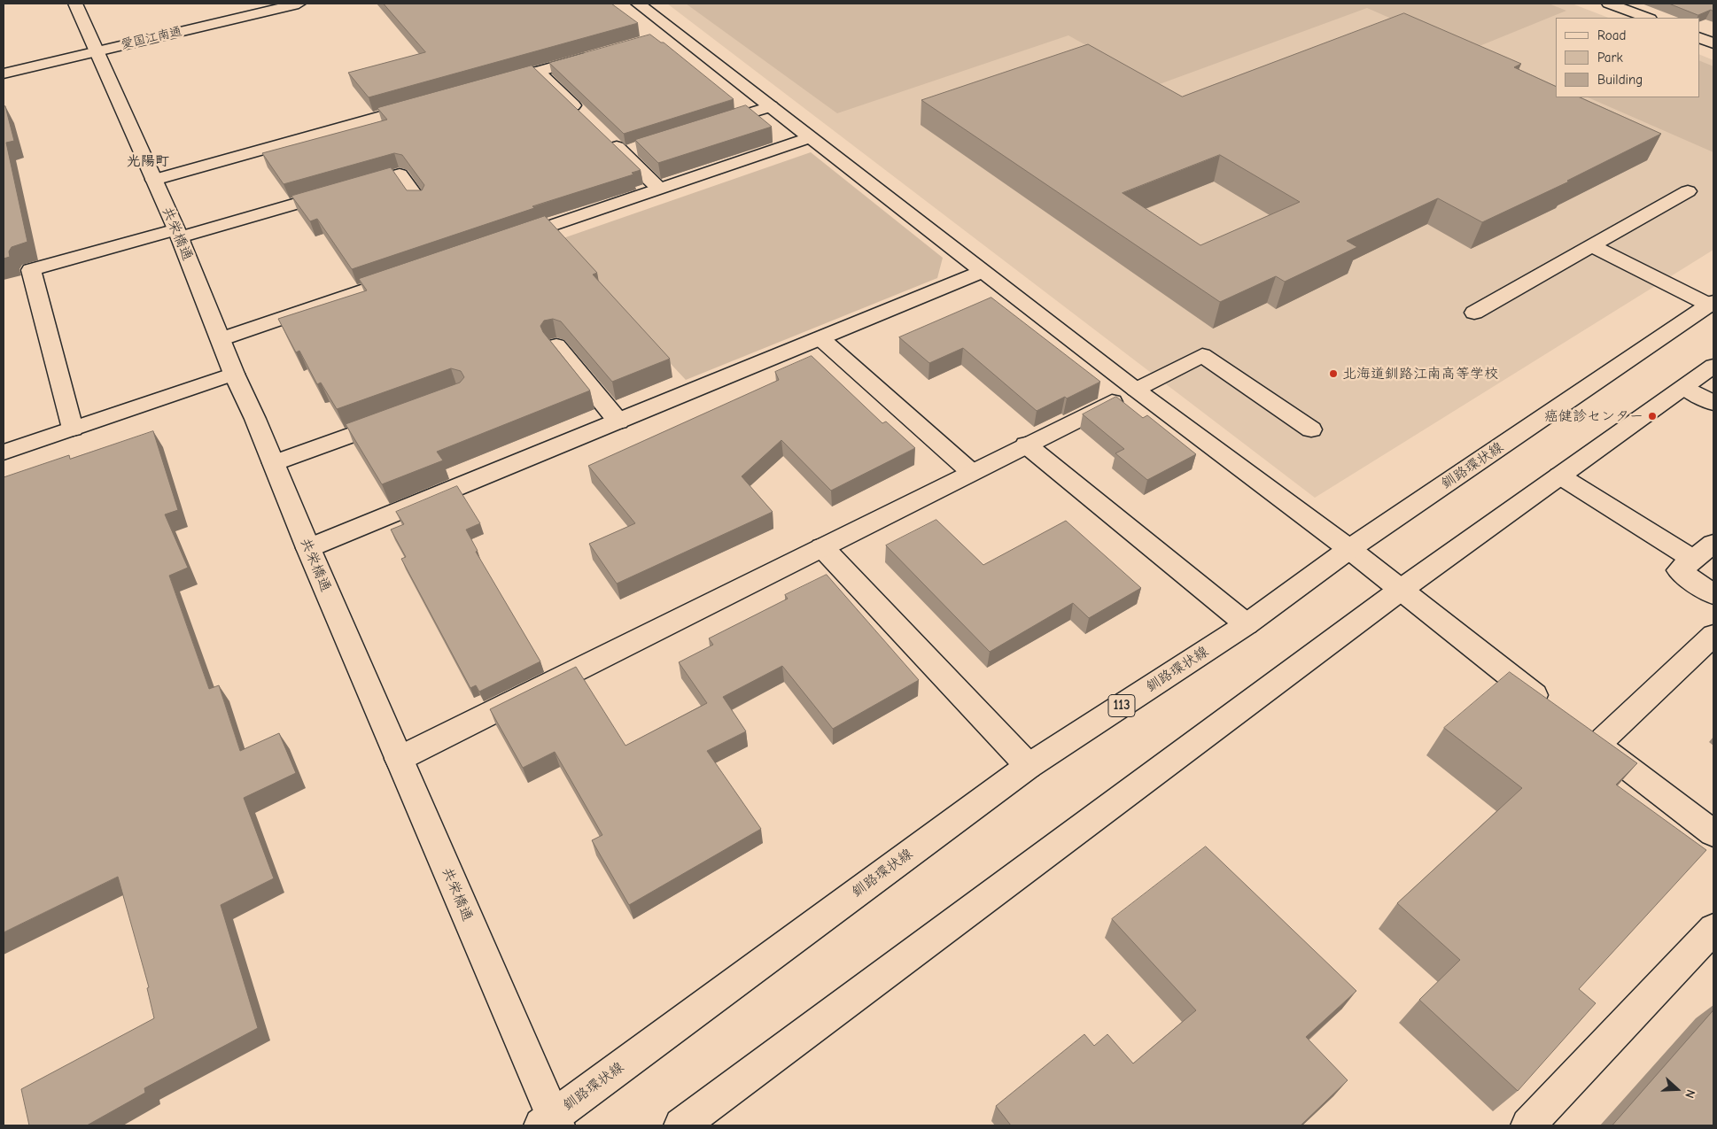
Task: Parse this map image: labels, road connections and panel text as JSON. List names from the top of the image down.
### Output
{
  "streets": {
    "street": [
      "愛国江南通",
      "共栄橋通",
      "釧路環状線",
      "113"
    ]
  },
  "crossings": [
    ["愛国江南通", "共栄橋通"],
    ["共栄橋通", "釧路環状線"]
  ],
  "districts": ["光陽町"],
  "places": ["北海道釧路江南高等学校", "癌健診センター"],
  "legend": ["Road", "Park", "Building"],
  "north": "right"
}
